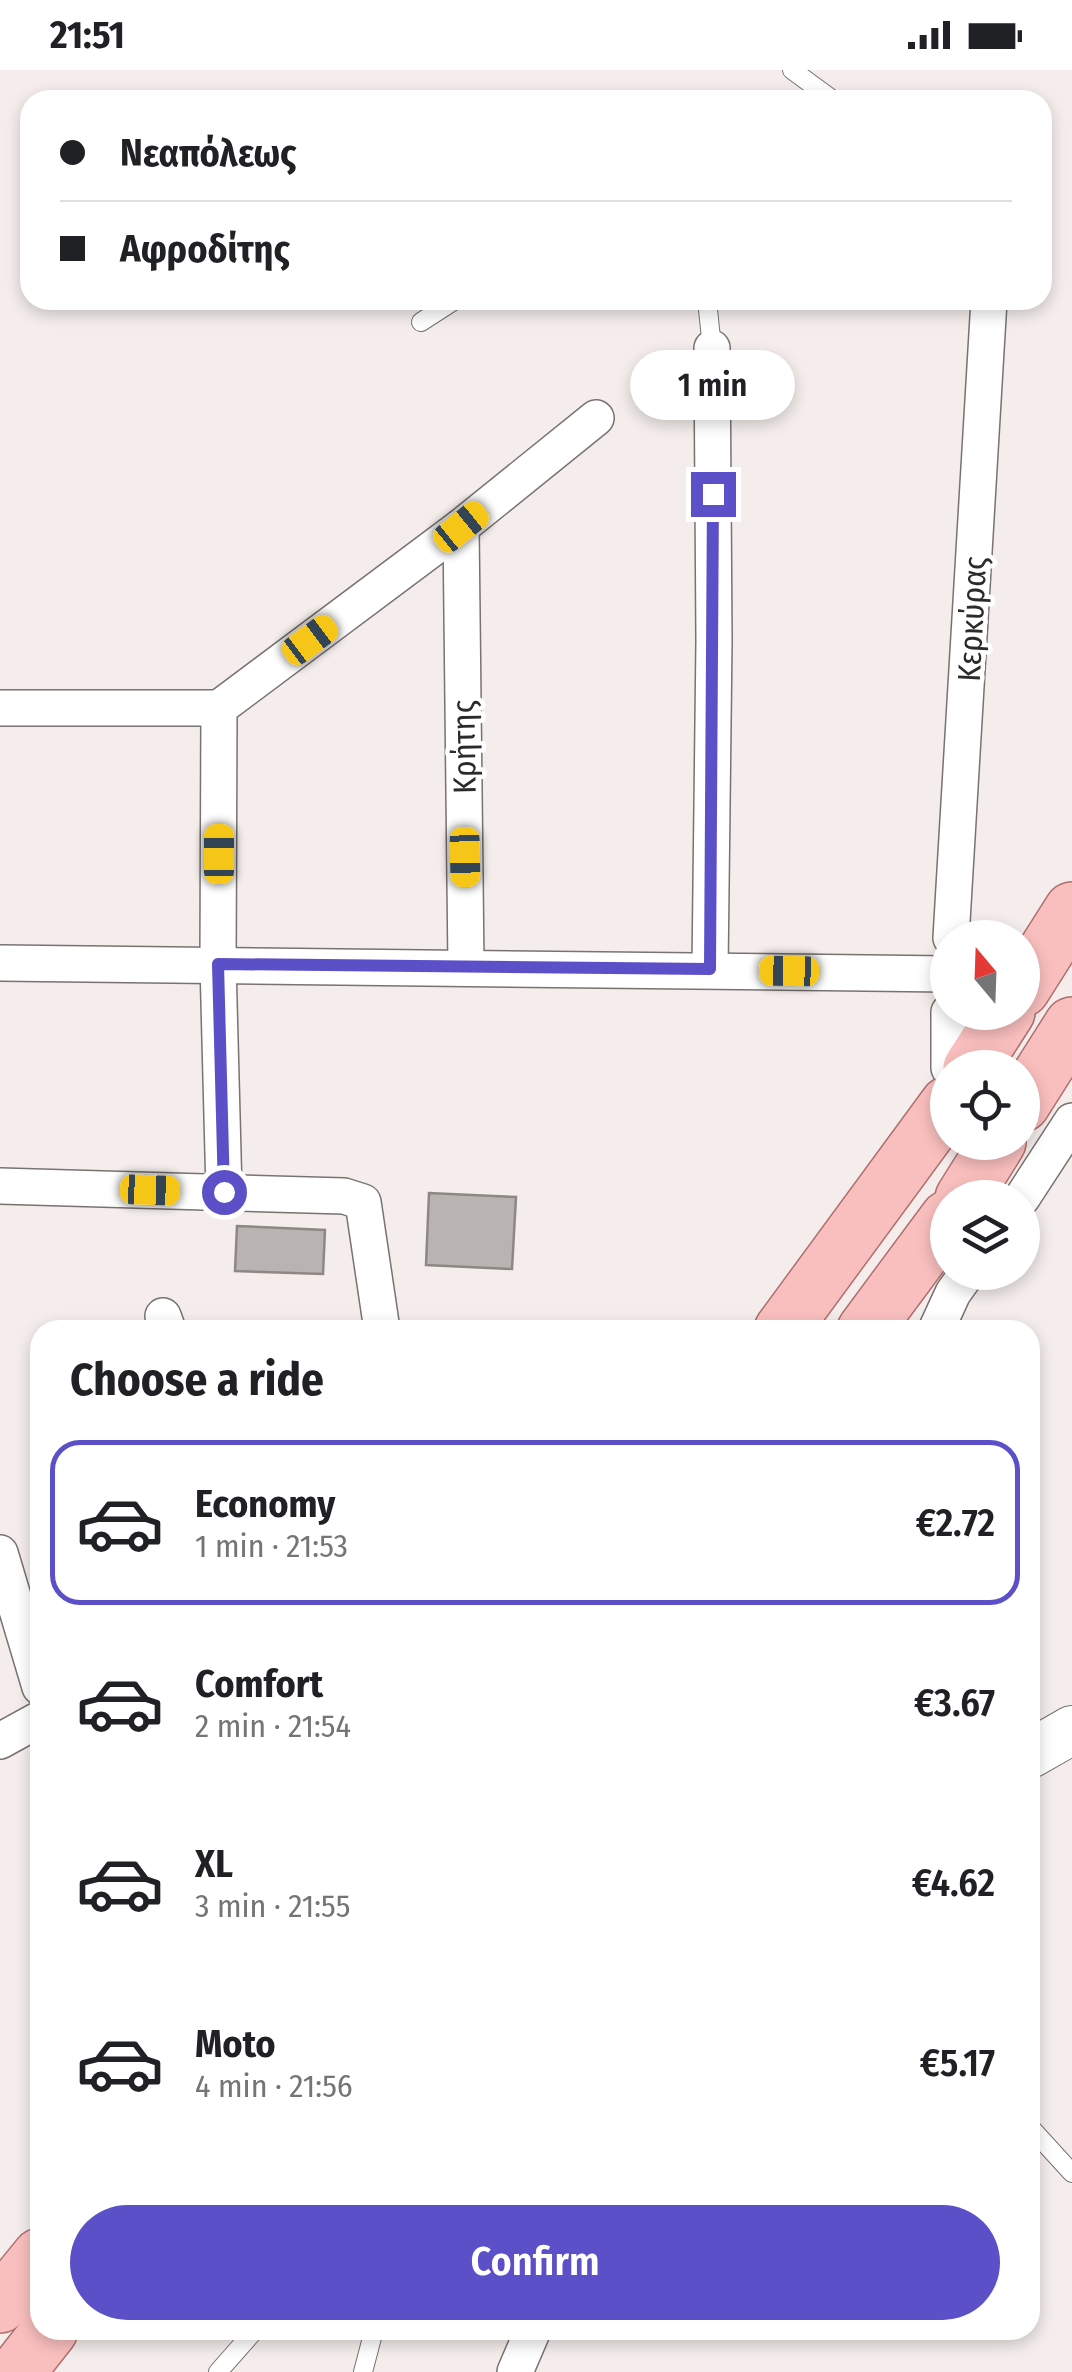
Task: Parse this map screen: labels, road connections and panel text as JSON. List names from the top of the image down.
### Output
{
  "streets": {
    "street": ["Κερκύρας", "Κρήτης"]
  },
  "north": "top",
  "page": {
    "status": "21:51",
    "banner": ["Νεαπόλεως", "Αφροδίτης"],
    "bubble": "1 min",
    "heading": "Choose a ride",
    "list": [
      {
        "name": "Economy",
        "note": "1 min · 21:53",
        "value": "€2.72"
      },
      {
        "name": "Comfort",
        "note": "2 min · 21:54",
        "value": "€3.67"
      },
      {
        "name": "XL",
        "note": "3 min · 21:55",
        "value": "€4.62"
      },
      {
        "name": "Moto",
        "note": "4 min · 21:56",
        "value": "€5.17"
      }
    ],
    "buttons": "Confirm"
  }
}
